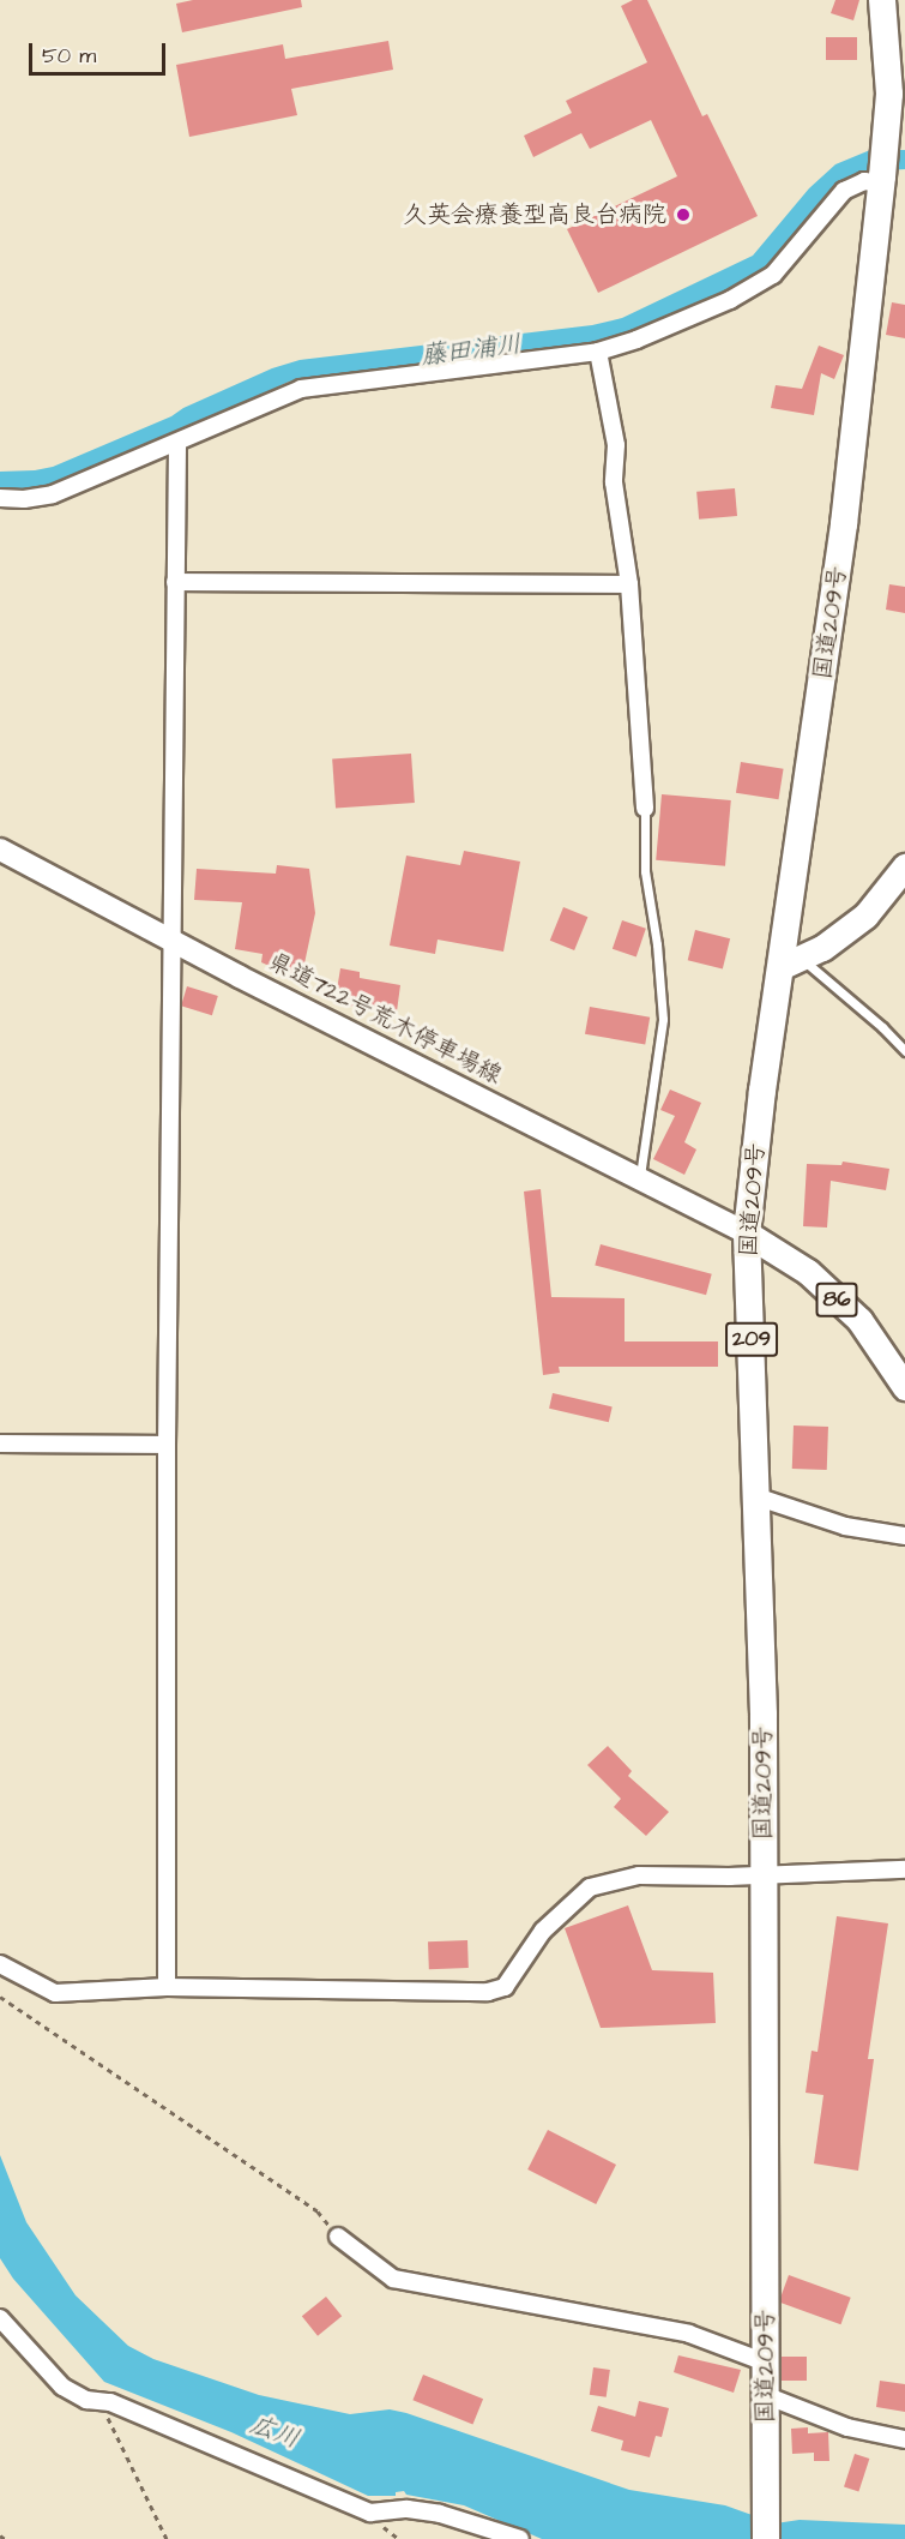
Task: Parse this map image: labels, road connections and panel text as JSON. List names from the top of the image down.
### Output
{
  "streets": {
    "highway": ["国道209号", "209"],
    "main road": ["県道722号荒木停車場線", "86"]
  },
  "crossings": [
    ["国道209号", "県道722号荒木停車場線"],
    ["国道209号", "86"],
    ["県道722号荒木停車場線", "86"]
  ],
  "water": ["藤田浦川", "広川"],
  "places": ["久英会療養型高良台病院"],
  "scale_bar": "50 m"
}
